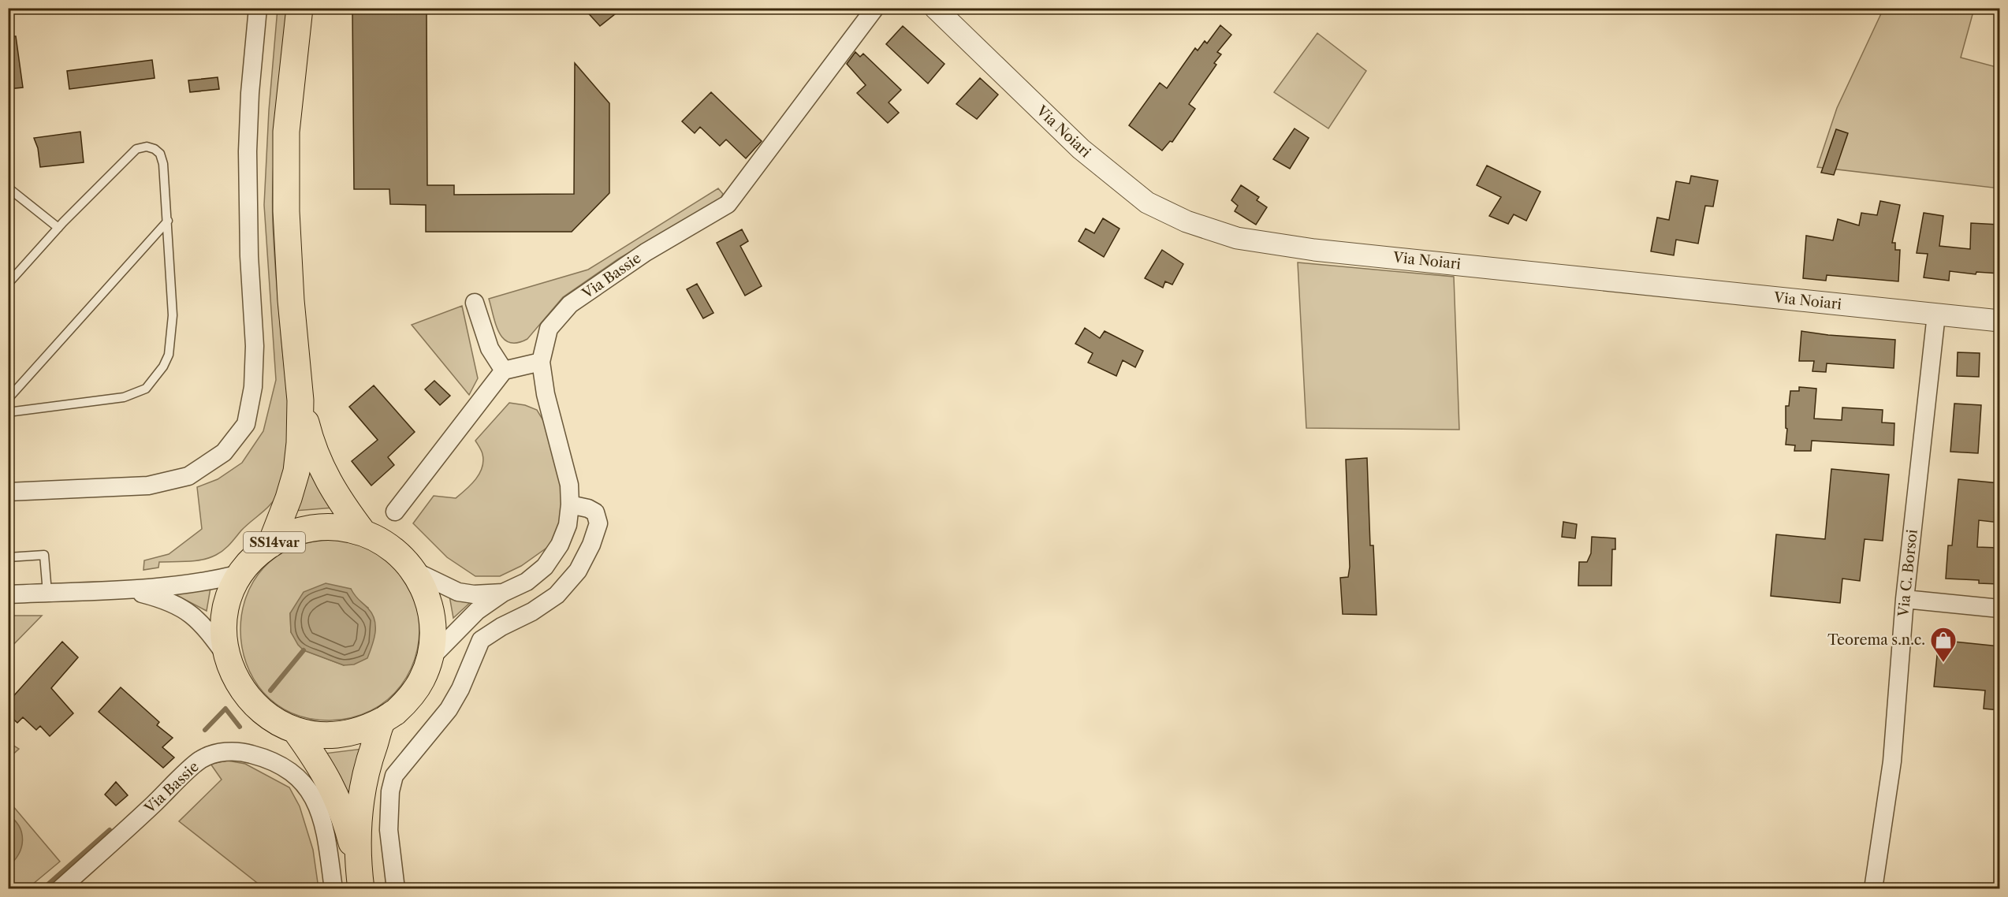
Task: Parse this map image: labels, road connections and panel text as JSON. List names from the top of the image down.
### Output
{
  "streets": {
    "highway": ["SS14var"],
    "street": ["Via Noiari", "Via Bassie", "Via C. Borsoi"]
  },
  "crossings": [
    ["Via Noiari", "Via C. Borsoi"],
    ["Via Bassie", "SS14var"]
  ],
  "places": {
    "shop": ["Teorema s.n.c."]
  }
}
